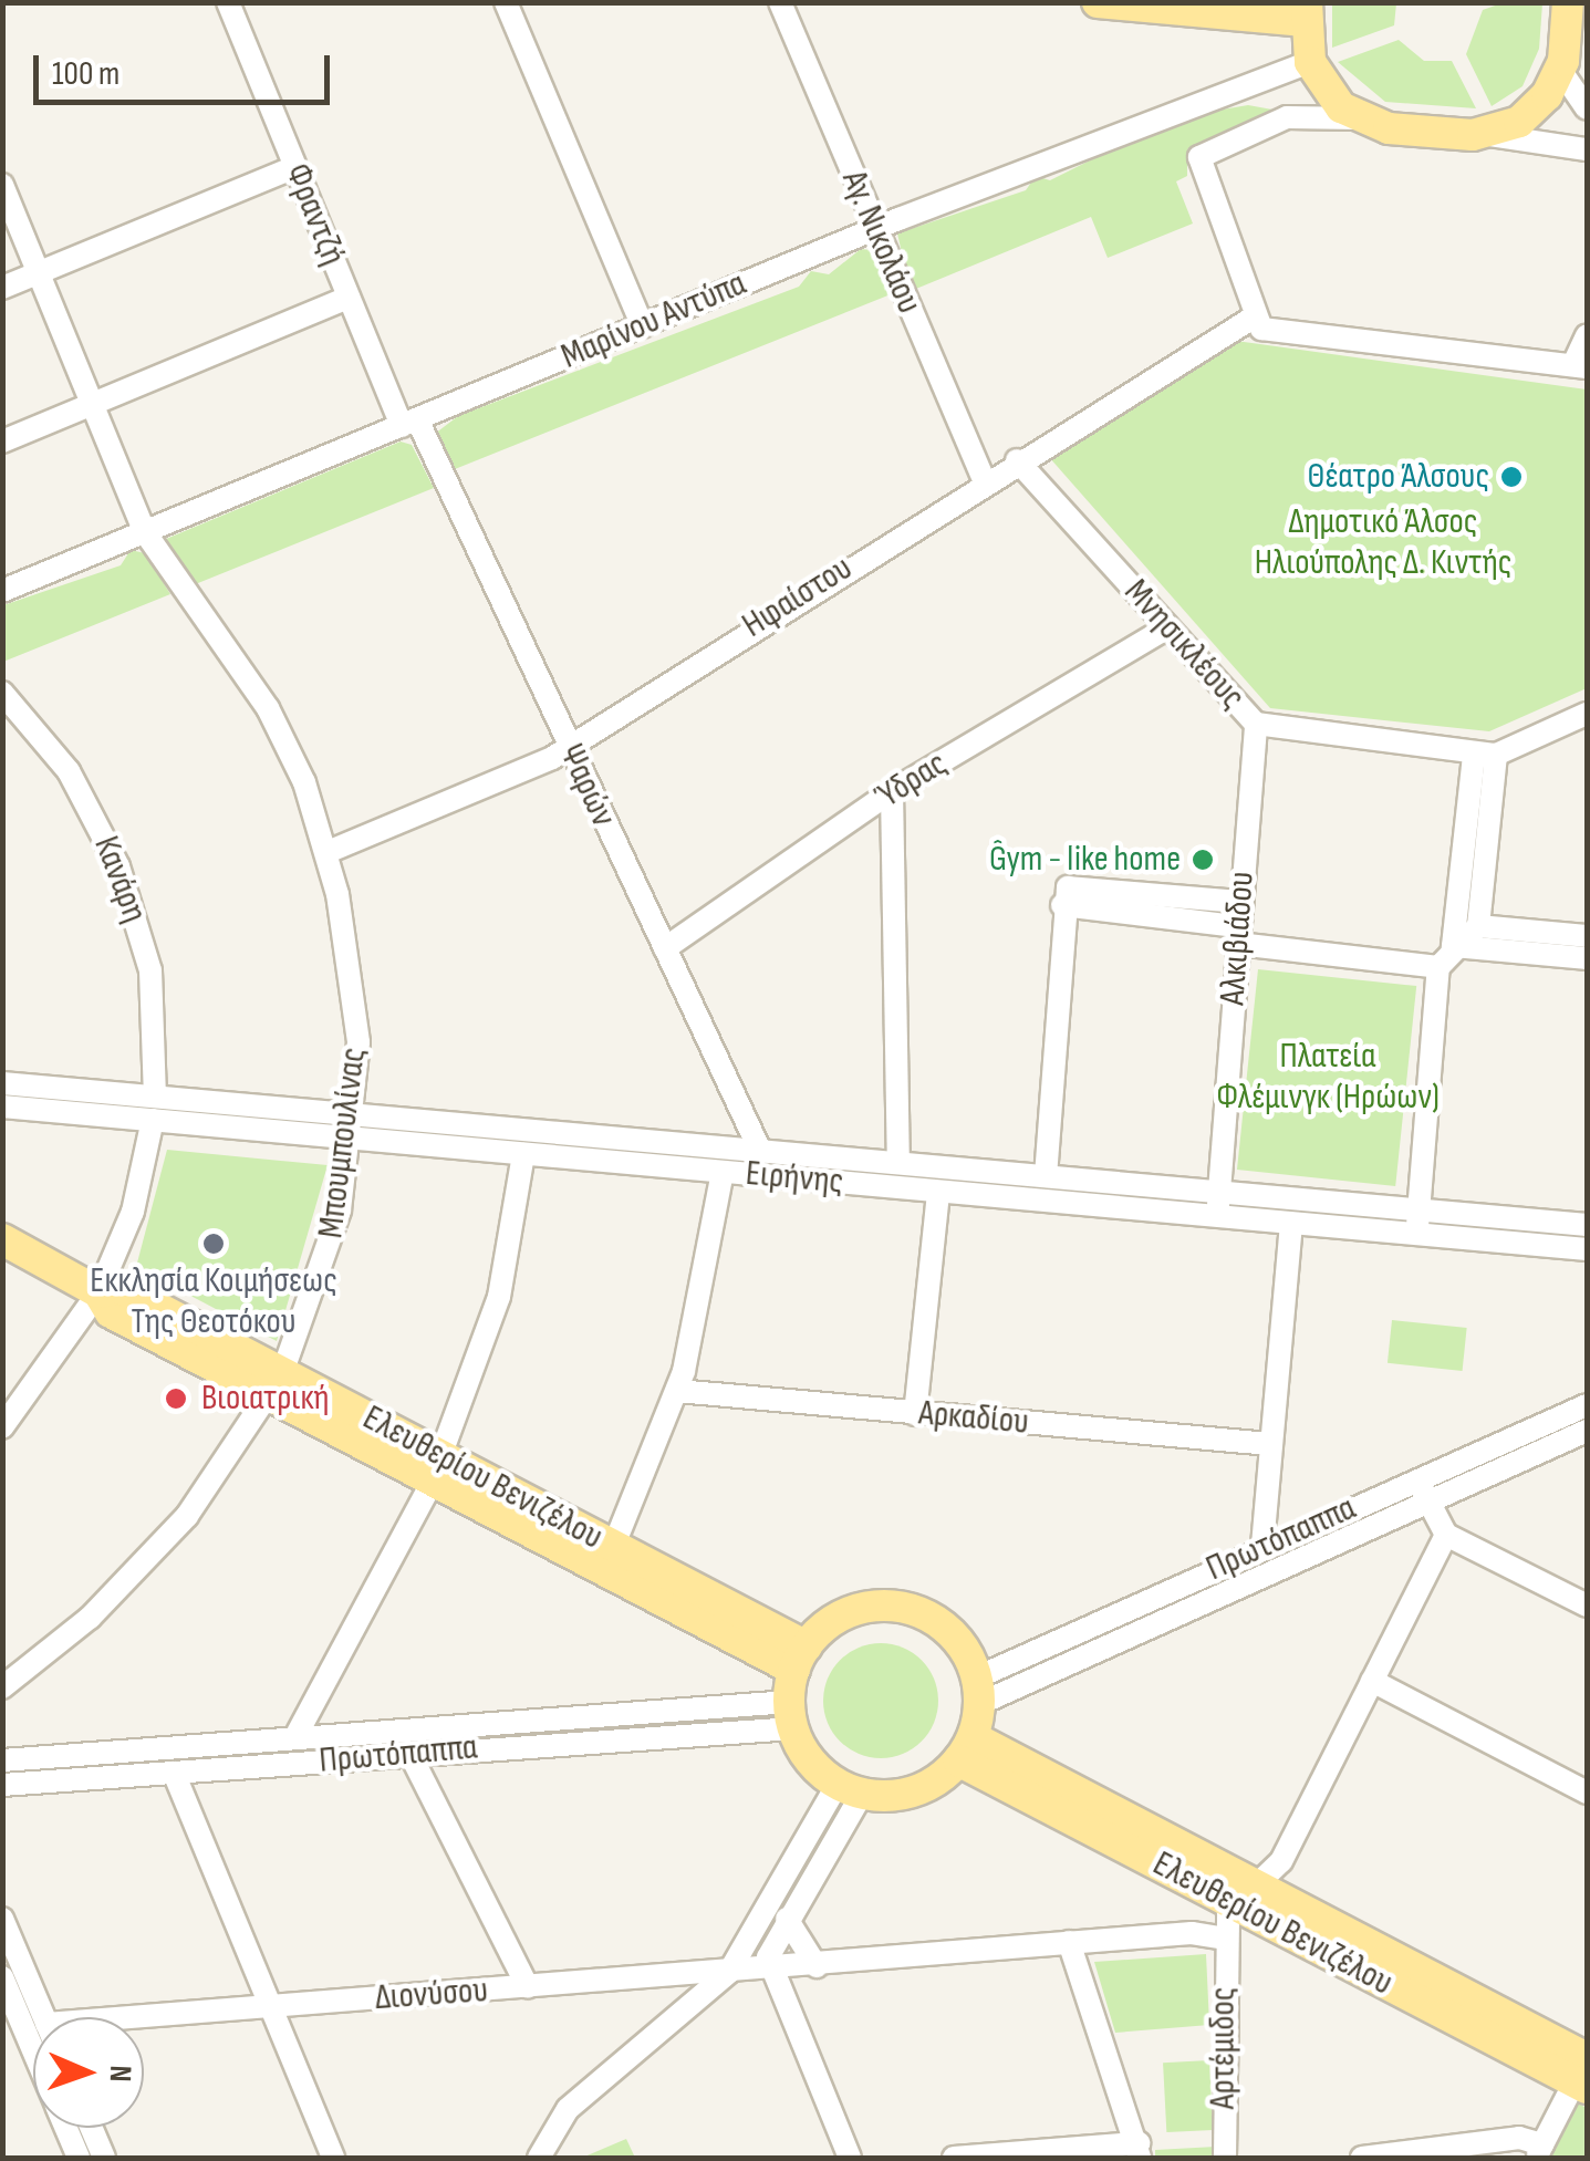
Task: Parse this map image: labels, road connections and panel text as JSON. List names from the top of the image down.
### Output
{
  "streets": {
    "main road": ["Ελευθερίου Βενιζέλου"],
    "street": [
      "Φραντζή",
      "Αγ. Νικολάου",
      "Μαρίνου Αντύπα",
      "Ηφαίστου",
      "Μνησικλέους",
      "Ύδρας",
      "Ψαρών",
      "Κανάρη",
      "Αλκιβιάδου",
      "Μπουμπουλίνας",
      "Ειρήνης",
      "Αρκαδίου",
      "Πρωτόπαππα",
      "Διονύσου",
      "Αρτέμιδος"
    ]
  },
  "crossings": [
    ["Φραντζή", "Μαρίνου Αντύπα"],
    ["Φραντζή", "Ψαρών"],
    ["Αγ. Νικολάου", "Μαρίνου Αντύπα"],
    ["Αγ. Νικολάου", "Ηφαίστου"],
    ["Μαρίνου Αντύπα", "Ψαρών"],
    ["Μαρίνου Αντύπα", "Μπουμπουλίνας"],
    ["Ηφαίστου", "Μνησικλέους"],
    ["Ηφαίστου", "Ψαρών"],
    ["Ηφαίστου", "Μπουμπουλίνας"],
    ["Μνησικλέους", "Ύδρας"],
    ["Μνησικλέους", "Αλκιβιάδου"],
    ["Ύδρας", "Ψαρών"],
    ["Ψαρών", "Ειρήνης"],
    ["Κανάρη", "Ειρήνης"],
    ["Κανάρη", "Ελευθερίου Βενιζέλου"],
    ["Αλκιβιάδου", "Ειρήνης"],
    ["Μπουμπουλίνας", "Ειρήνης"],
    ["Μπουμπουλίνας", "Ελευθερίου Βενιζέλου"],
    ["Ελευθερίου Βενιζέλου", "Πρωτόπαππα"],
    ["Ελευθερίου Βενιζέλου", "Αρτέμιδος"],
    ["Διονύσου", "Αρτέμιδος"]
  ],
  "parks": ["Δημοτικό Άλσος Ηλιούπολης Δ. Κιντής", "Πλατεία Φλέμινγκ (Ηρώων)"],
  "places": [
    "Θέατρο Άλσους",
    "Ĝym - like home",
    "Εκκλησία Κοιμήσεως Της Θεοτόκου",
    "Βιοιατρική"
  ],
  "scale_bar": "100 m",
  "north": "right"
}
